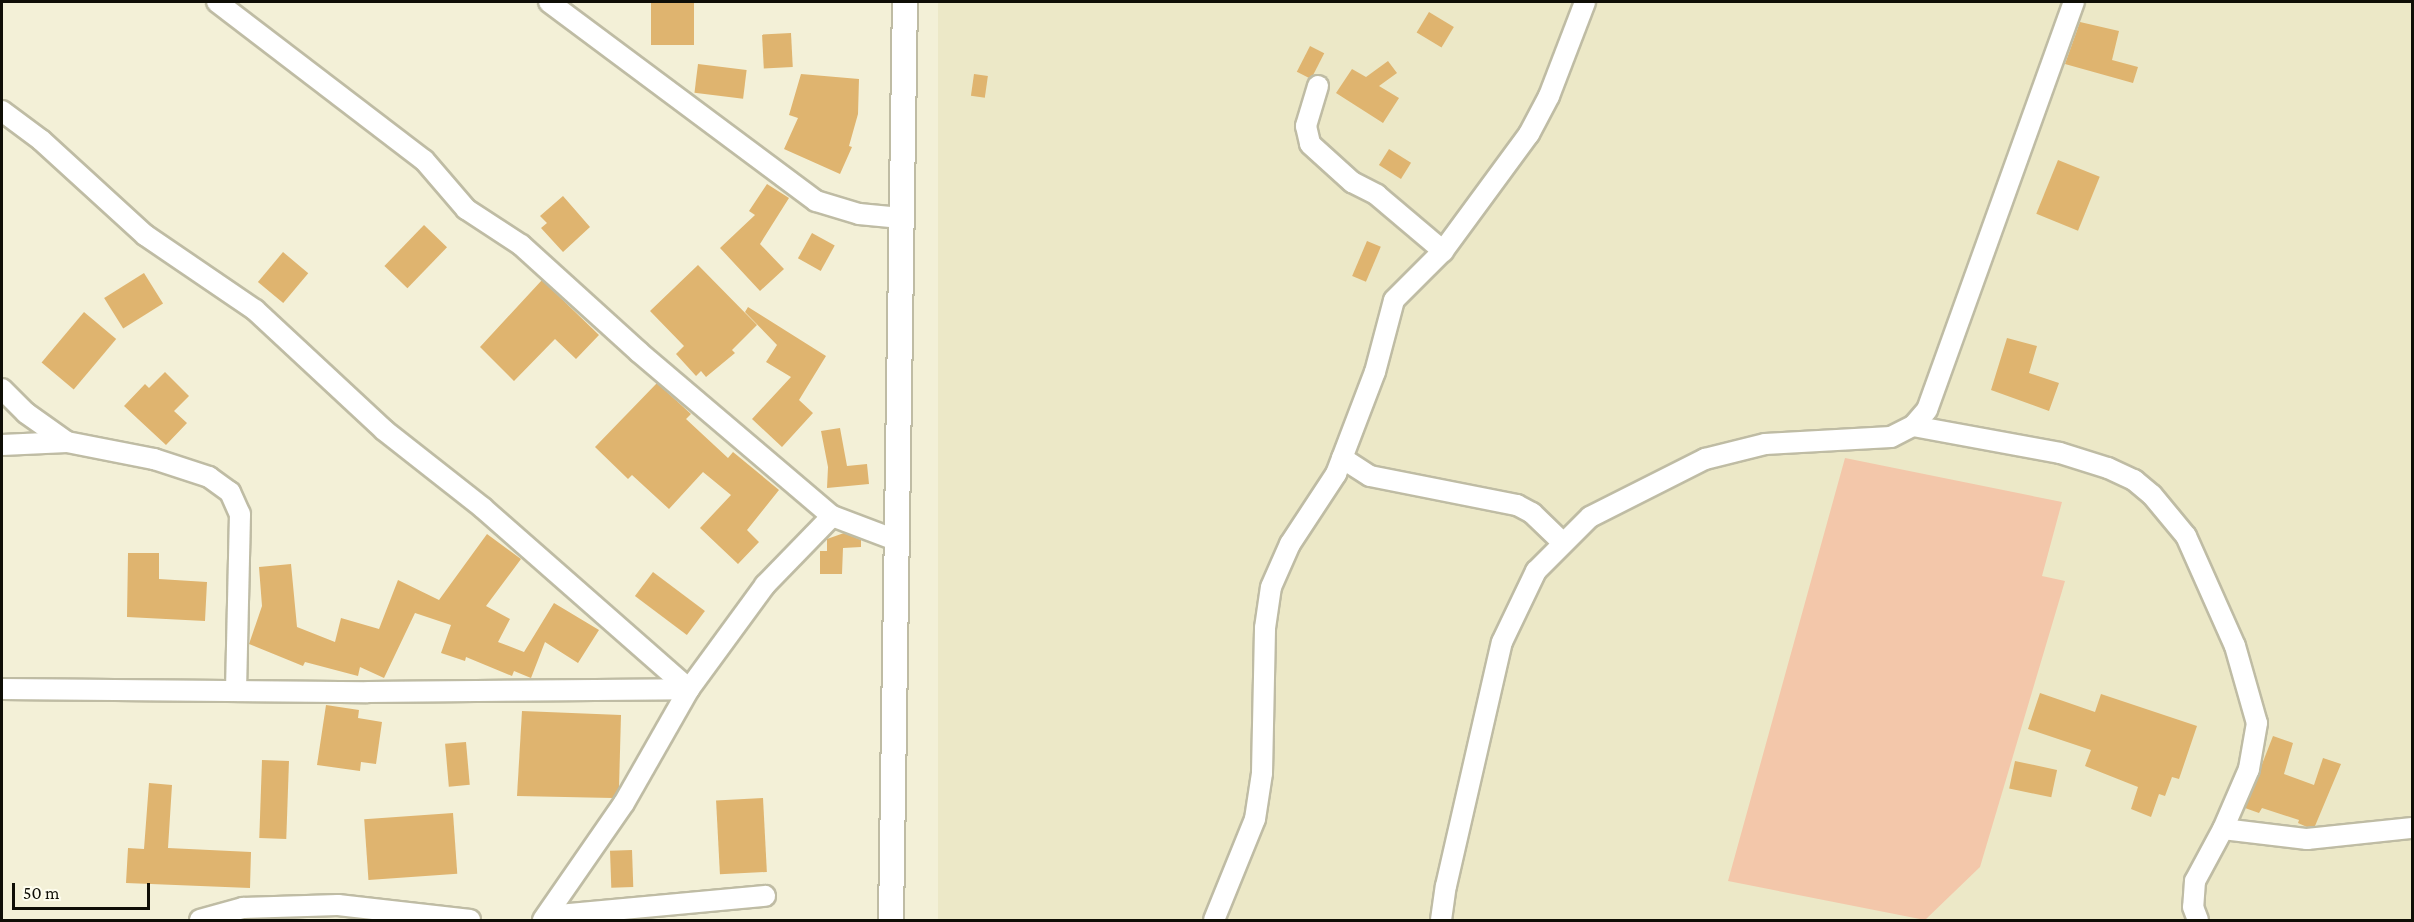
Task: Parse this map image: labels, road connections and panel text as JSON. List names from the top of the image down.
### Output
{
  "scale_bar": "50 m"
}
